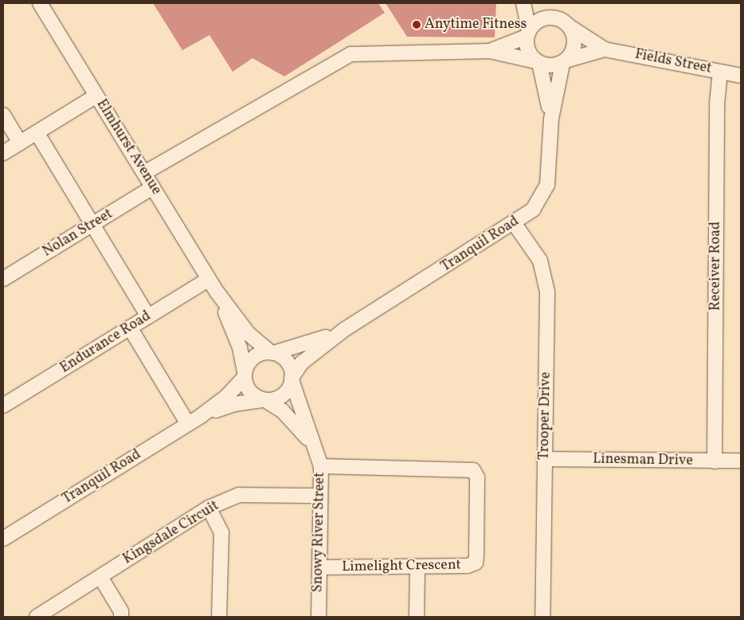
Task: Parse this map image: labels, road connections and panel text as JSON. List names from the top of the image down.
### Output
{
  "streets": {
    "street": [
      "Fields Street",
      "Elmhurst Avenue",
      "Nolan Street",
      "Tranquil Road",
      "Receiver Road",
      "Endurance Road",
      "Trooper Drive",
      "Linesman Drive",
      "Snowy River Street",
      "Kingsdale Circuit",
      "Limelight Crescent"
    ]
  },
  "crossings": [
    ["Fields Street", "Tranquil Road"],
    ["Fields Street", "Receiver Road"],
    ["Elmhurst Avenue", "Nolan Street"],
    ["Elmhurst Avenue", "Tranquil Road"],
    ["Elmhurst Avenue", "Endurance Road"],
    ["Elmhurst Avenue", "Snowy River Street"],
    ["Tranquil Road", "Trooper Drive"],
    ["Tranquil Road", "Snowy River Street"],
    ["Receiver Road", "Linesman Drive"],
    ["Trooper Drive", "Linesman Drive"],
    ["Snowy River Street", "Kingsdale Circuit"],
    ["Snowy River Street", "Limelight Crescent"]
  ],
  "places": ["Anytime Fitness"]
}
